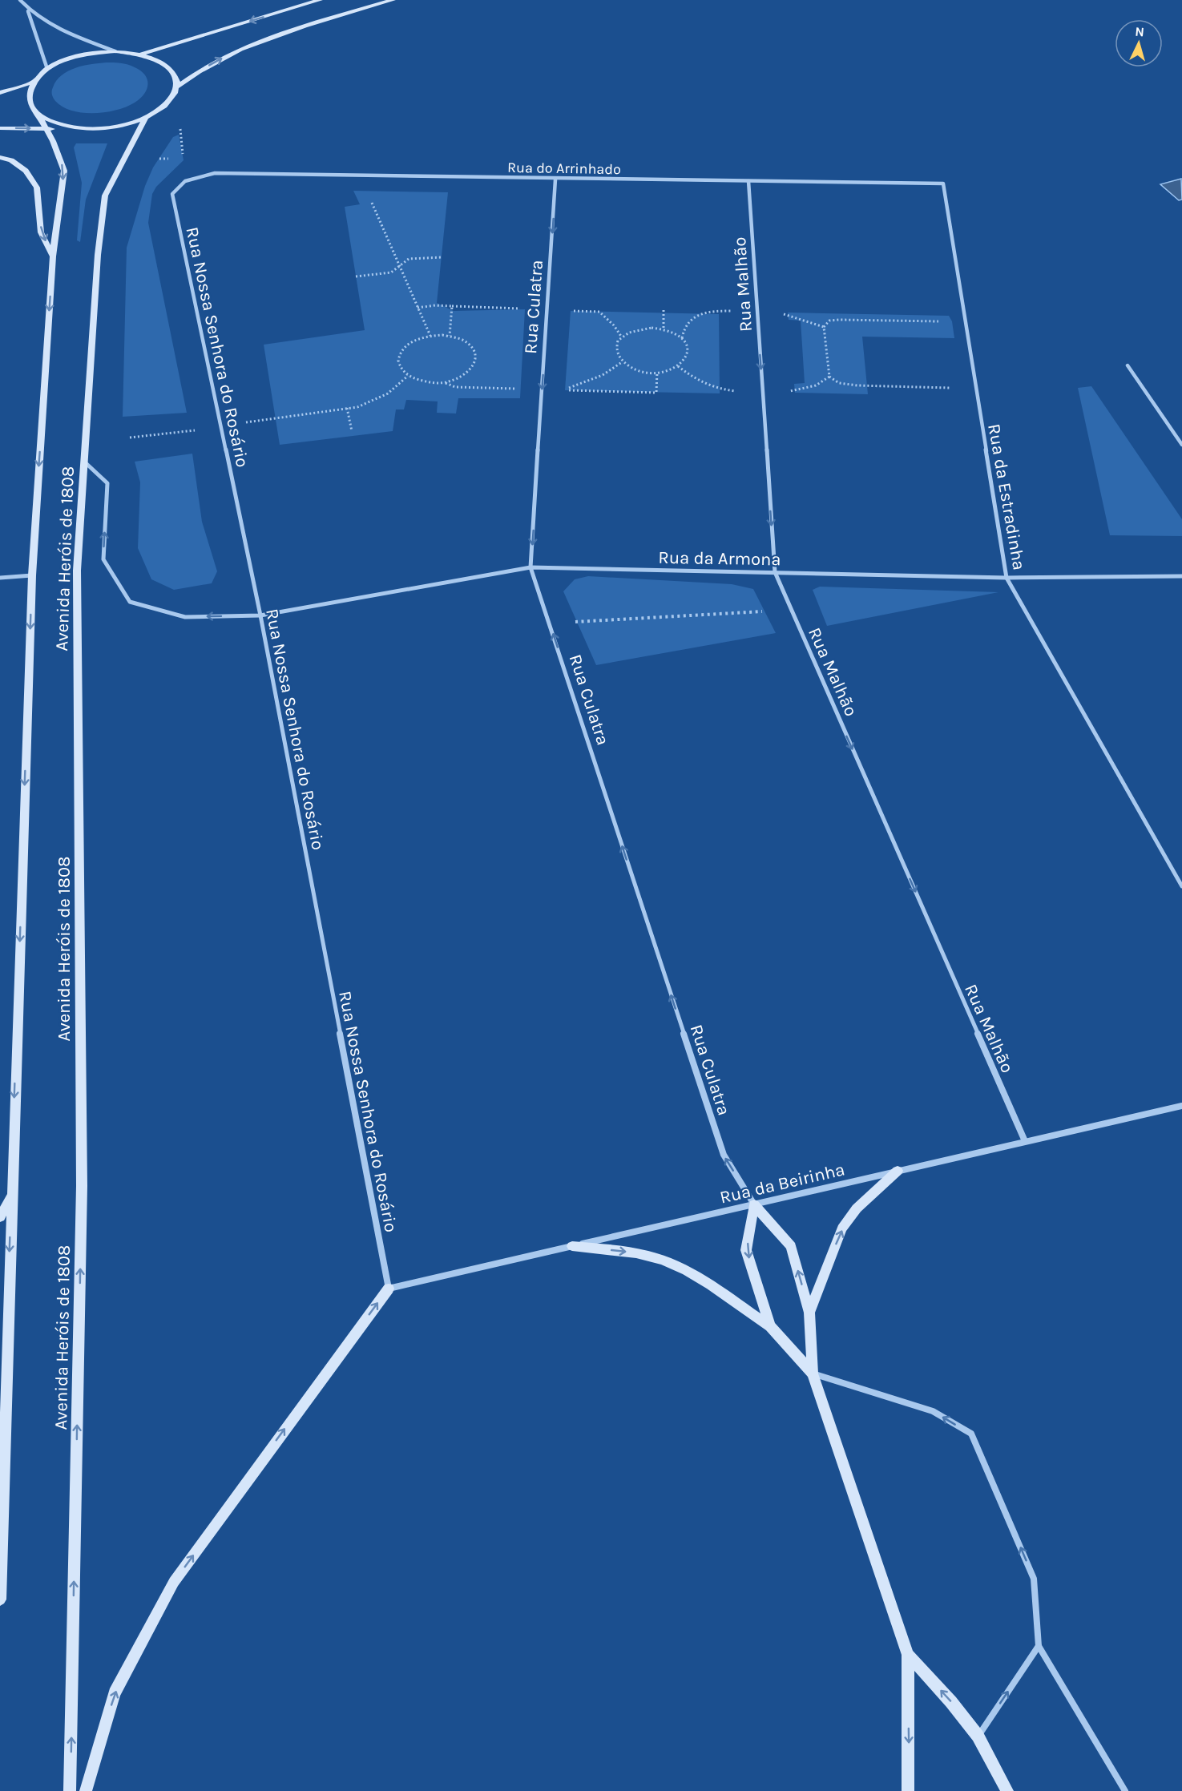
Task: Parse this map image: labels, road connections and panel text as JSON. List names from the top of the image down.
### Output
{
  "streets": {
    "main road": ["Avenida Heróis de 1808"],
    "street": [
      "Rua do Arrinhado",
      "Rua Malhão",
      "Rua Culatra",
      "Rua Nossa Senhora do Rosário",
      "Rua da Estradinha",
      "Rua da Armona",
      "Rua da Beirinha"
    ]
  },
  "crossings": [
    ["Rua do Arrinhado", "Rua Malhão"],
    ["Rua do Arrinhado", "Rua Culatra"],
    ["Rua do Arrinhado", "Rua Nossa Senhora do Rosário"],
    ["Rua do Arrinhado", "Rua da Estradinha"],
    ["Rua Malhão", "Rua da Armona"],
    ["Rua Malhão", "Rua da Beirinha"],
    ["Rua Culatra", "Rua da Armona"],
    ["Rua Culatra", "Rua da Beirinha"],
    ["Rua Nossa Senhora do Rosário", "Rua da Armona"],
    ["Rua Nossa Senhora do Rosário", "Rua da Beirinha"],
    ["Rua da Estradinha", "Rua da Armona"],
    ["Rua da Armona", "Avenida Heróis de 1808"]
  ],
  "one_way": ["Rua Malhão"],
  "north": "top"
}
